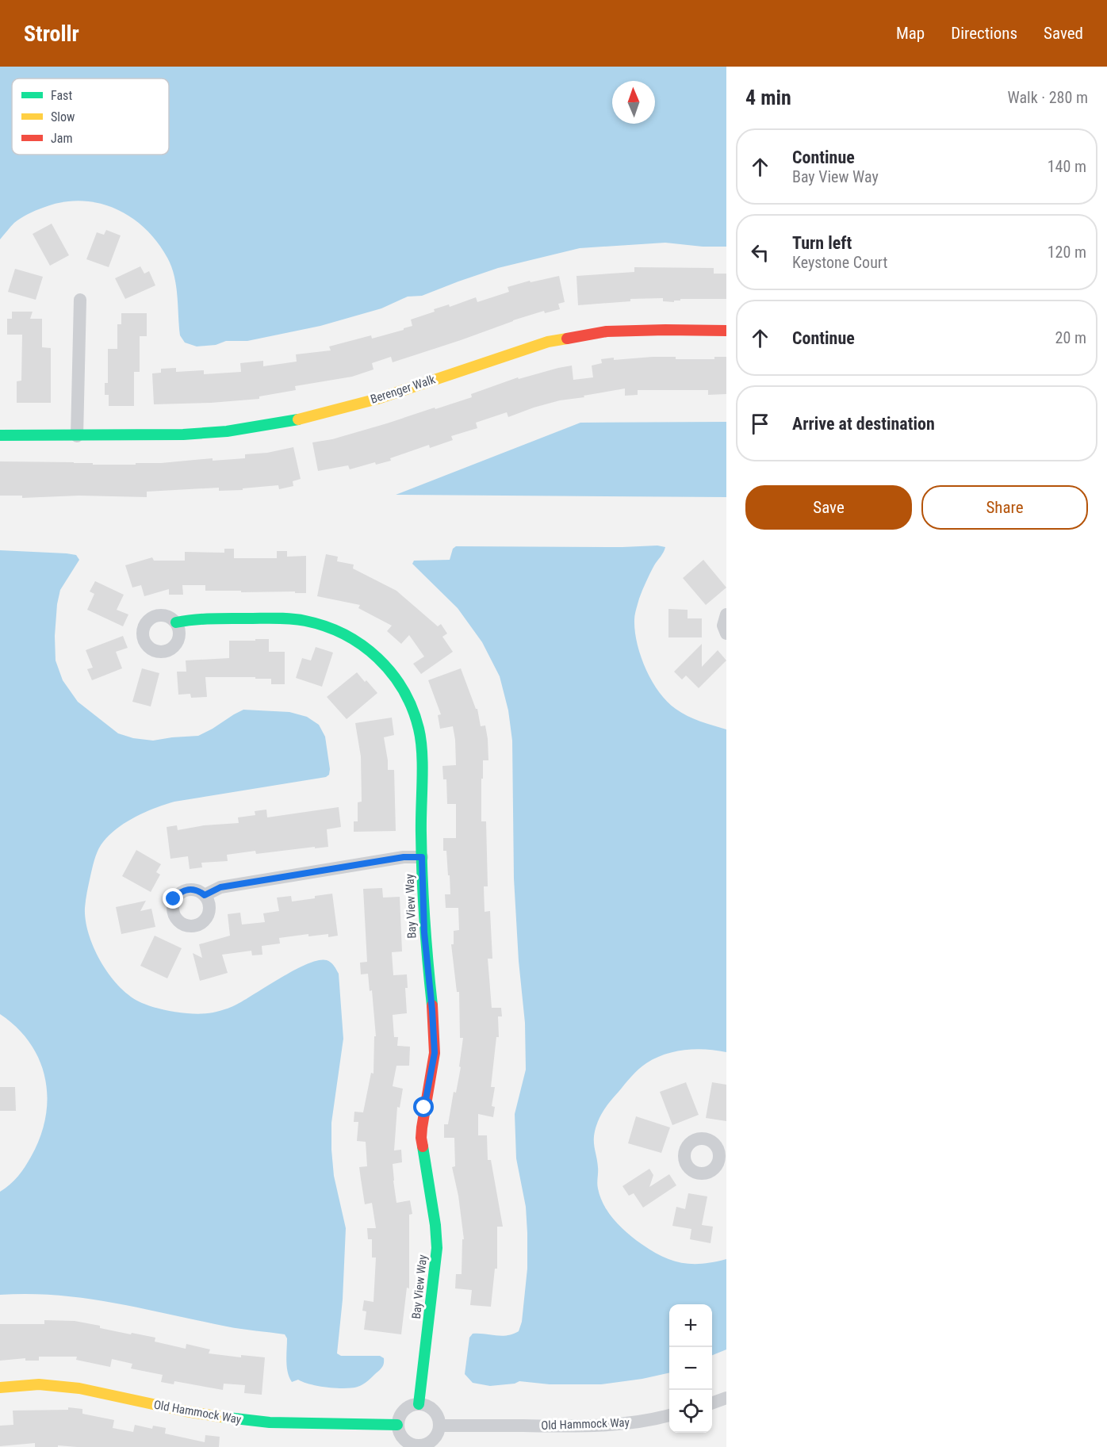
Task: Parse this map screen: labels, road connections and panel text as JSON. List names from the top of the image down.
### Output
{
  "streets": {
    "street": ["Berenger Walk", "Bay View Way", "Old Hammock Way"]
  },
  "crossings": [
    ["Bay View Way", "Old Hammock Way"]
  ],
  "legend": ["Fast", "Slow", "Jam"],
  "north": "top",
  "page": {
    "header": "Strollr",
    "nav": ["Map", "Directions", "Saved"],
    "heading": ["4 min", "Walk · 280 m"],
    "list": [
      ["Continue", "Bay View Way", "140 m"],
      ["Turn left", "Keystone Court", "120 m"],
      ["Continue", "20 m"],
      "Arrive at destination"
    ],
    "buttons": ["Save", "Share"],
    "map_buttons": ["+", "−"]
  }
}
